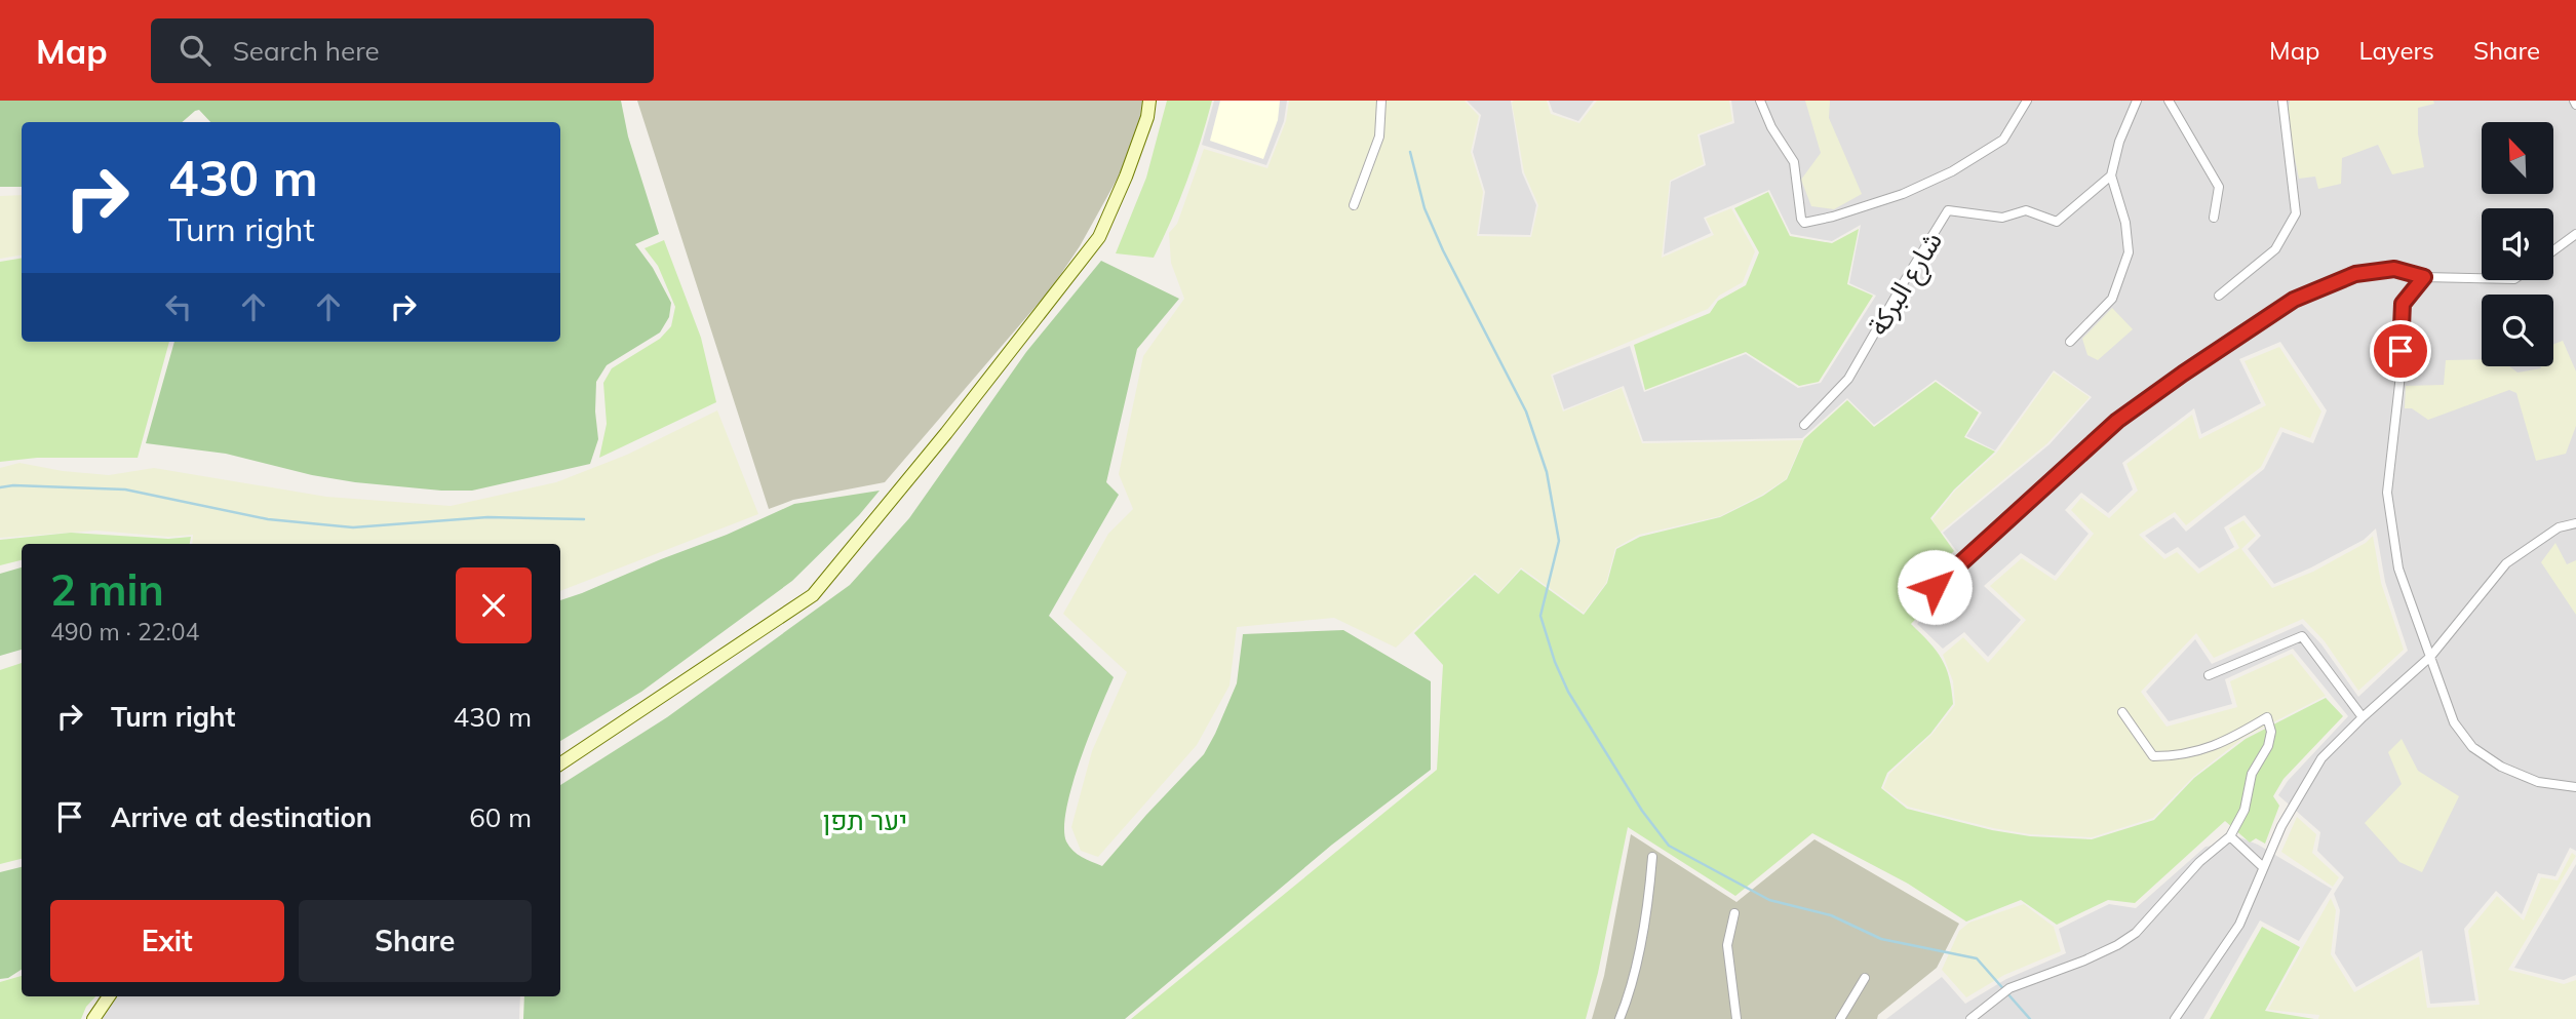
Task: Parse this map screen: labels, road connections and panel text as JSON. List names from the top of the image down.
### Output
{
  "streets": {
    "street": ["شارع البركة"]
  },
  "parks": ["יער תפן"],
  "north": "top left",
  "page": {
    "header": "Map",
    "search": "Search here",
    "nav": ["Map", "Layers", "Share"],
    "turn": ["430 m", "Turn right"],
    "heading": ["2 min", "490 m · 22:04"],
    "list": [
      {
        "name": "Turn right",
        "value": "430 m"
      },
      {
        "name": "Arrive at destination",
        "value": "60 m"
      }
    ],
    "buttons": ["Exit", "Share"]
  }
}
